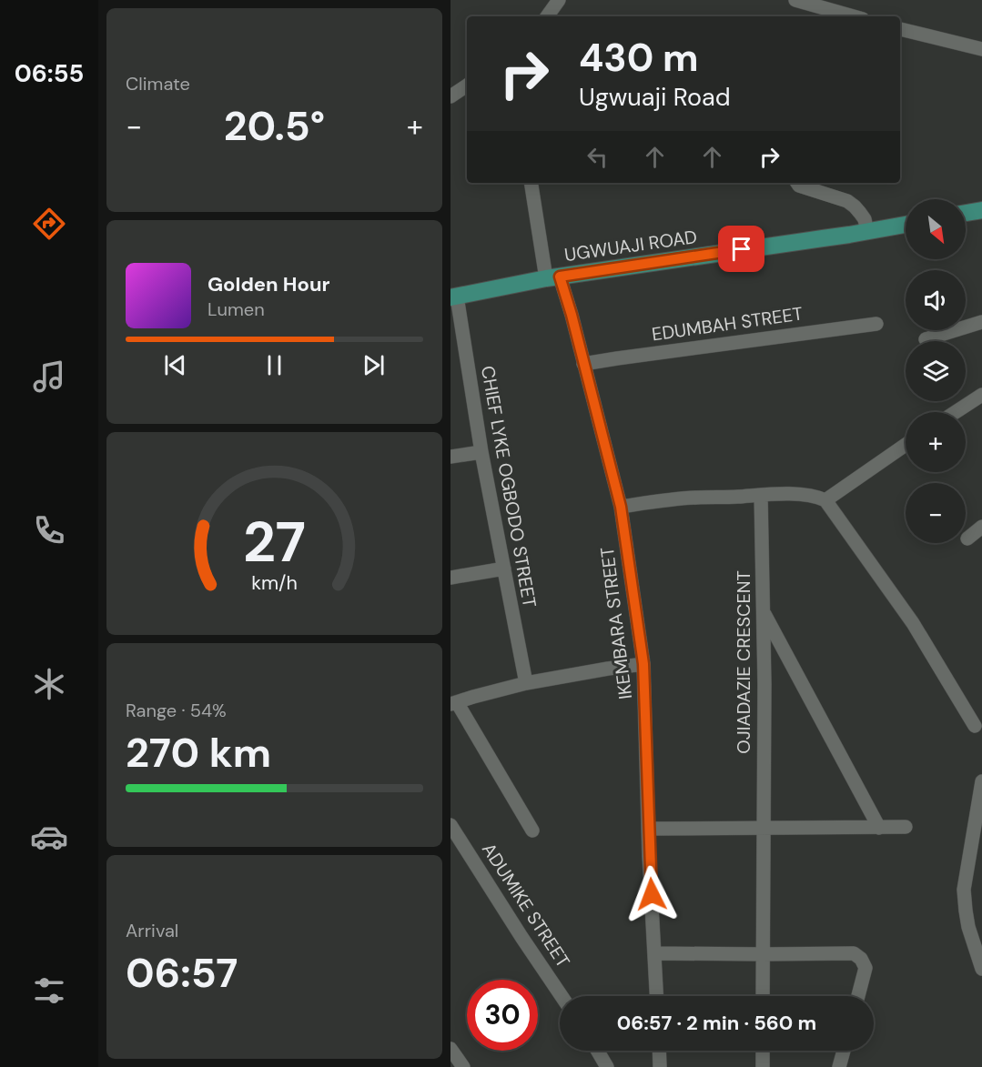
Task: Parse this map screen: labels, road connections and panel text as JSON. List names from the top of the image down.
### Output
{
  "streets": {
    "main road": ["UGWUAJI ROAD"],
    "street": [
      "EDUMBAH STREET",
      "CHIEF LYKE OGBODO STREET",
      "IKEMBARA STREET",
      "OJIADAZIE CRESCENT",
      "ADUMIKE STREET"
    ]
  },
  "crossings": [
    ["UGWUAJI ROAD", "CHIEF LYKE OGBODO STREET"],
    ["UGWUAJI ROAD", "IKEMBARA STREET"],
    ["EDUMBAH STREET", "IKEMBARA STREET"]
  ],
  "north": "bottom right",
  "page": {
    "tabs": "06:55",
    "tile": [
      "Climate",
      ["Range · 54%", "270 km"],
      ["Arrival", "06:57"]
    ],
    "turn": ["430 m", "Ugwuaji Road"],
    "heat": ["−", "20.5°", "+"],
    "map_buttons": ["+", "−"],
    "song": ["Golden Hour", "Lumen"],
    "limit": "30",
    "trip": "06:57 · 2 min · 560 m",
    "gauge": ["27", "km/h"]
  }
}
